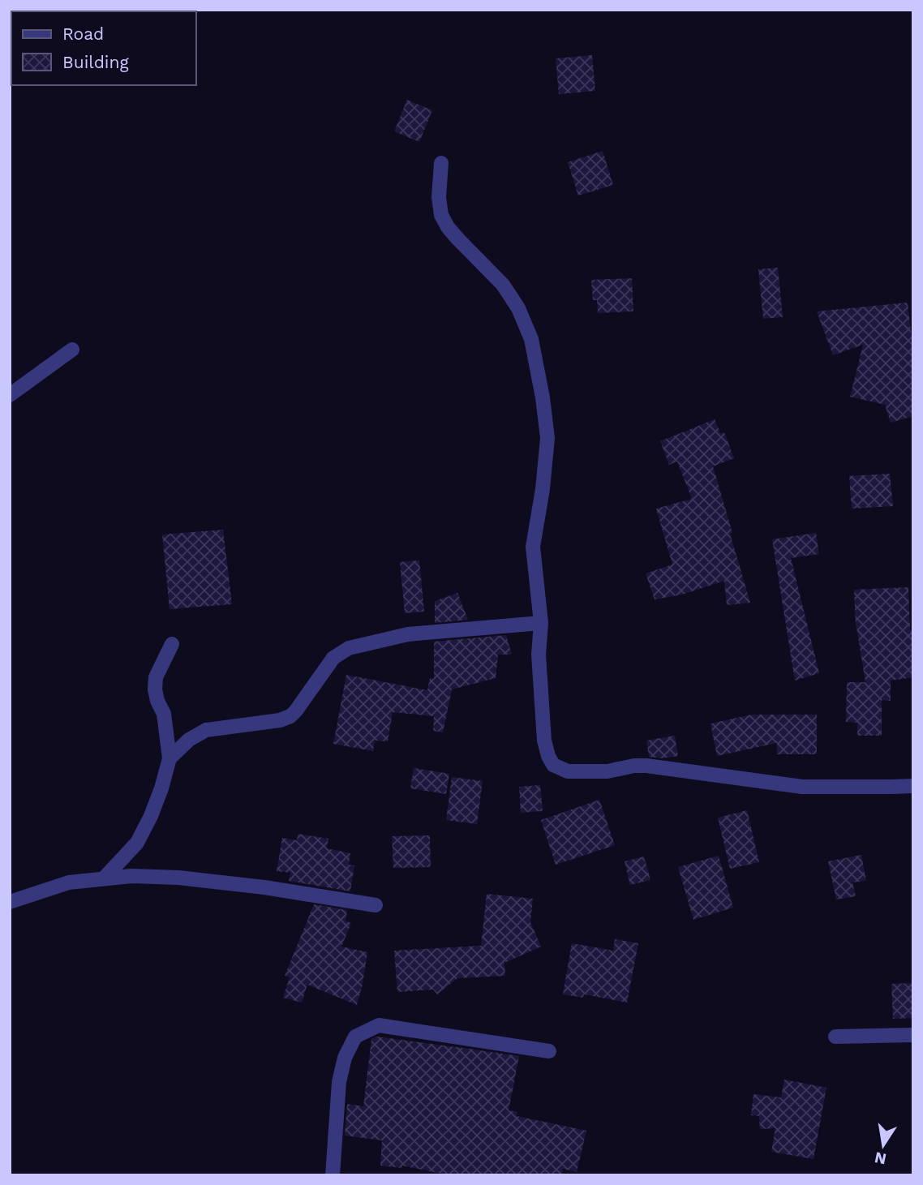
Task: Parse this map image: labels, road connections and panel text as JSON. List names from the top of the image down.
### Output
{
  "legend": ["Road", "Building"],
  "north": "bottom"
}
